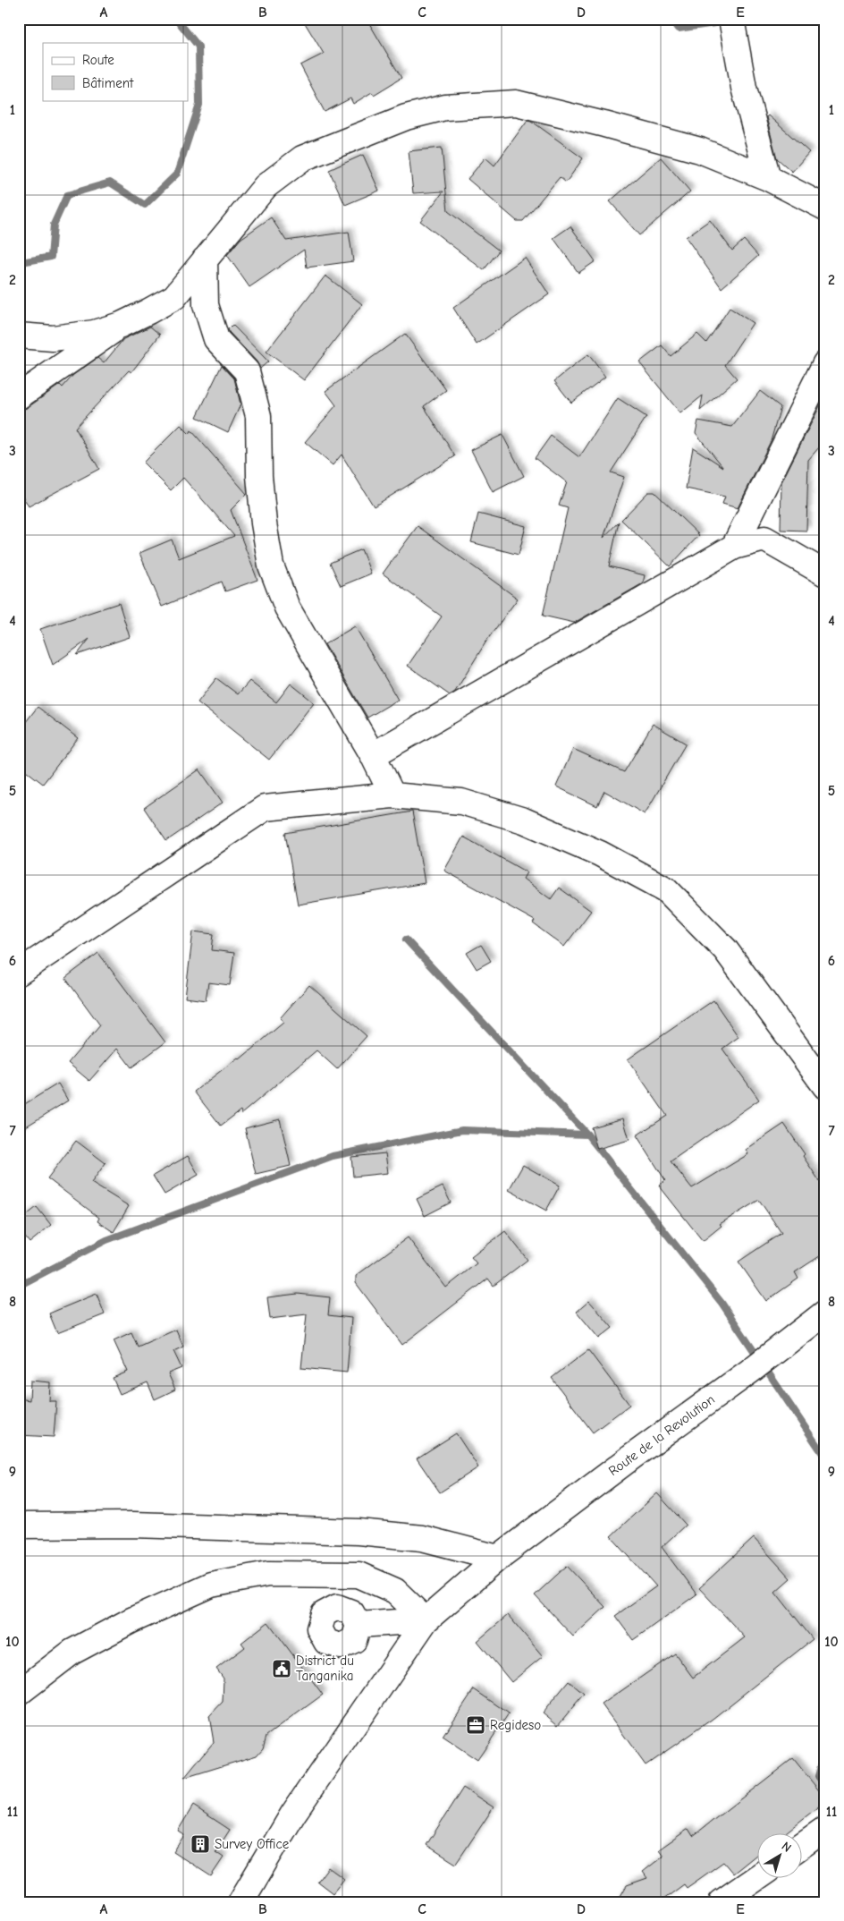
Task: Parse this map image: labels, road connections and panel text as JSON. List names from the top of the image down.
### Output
{
  "streets": {
    "street": ["Route de la Revolution"]
  },
  "places": {
    "public building": ["District du Tanganika"],
    "office": ["Regideso"],
    "building": ["Survey Office"]
  },
  "legend": ["Route", "Bâtiment"],
  "north": "top right",
  "grid": {
    "columns": [
      "A",
      "B",
      "C",
      "D",
      "E"
    ],
    "rows": [
      "1",
      "2",
      "3",
      "4",
      "5",
      "6",
      "7",
      "8",
      "9",
      "10",
      "11"
    ]
  }
}
